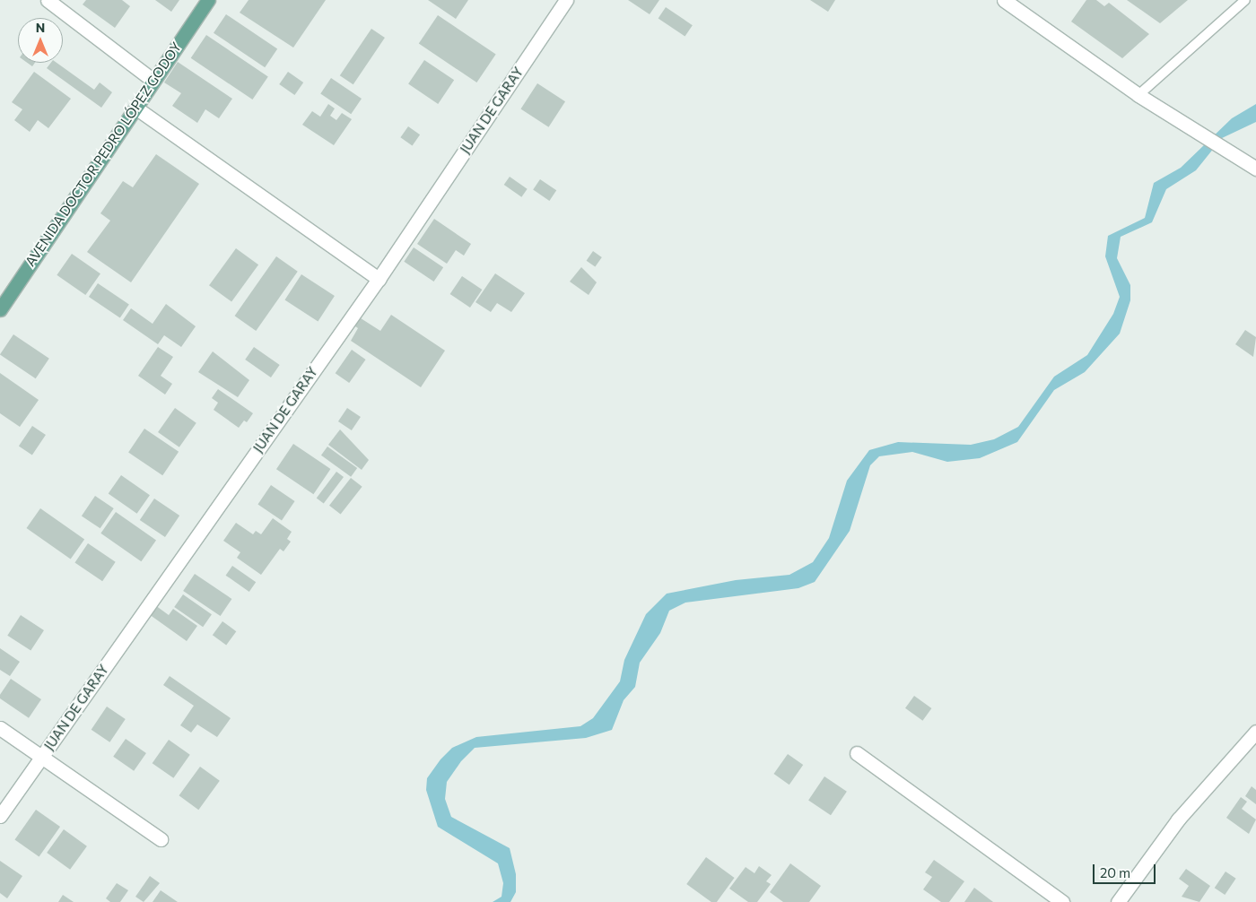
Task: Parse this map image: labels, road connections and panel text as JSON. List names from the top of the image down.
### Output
{
  "streets": {
    "main road": ["AVENIDA DOCTOR PEDRO LÓPEZ GODOY"],
    "street": ["JUAN DE GARAY"]
  },
  "scale_bar": "20 m",
  "north": "top"
}
